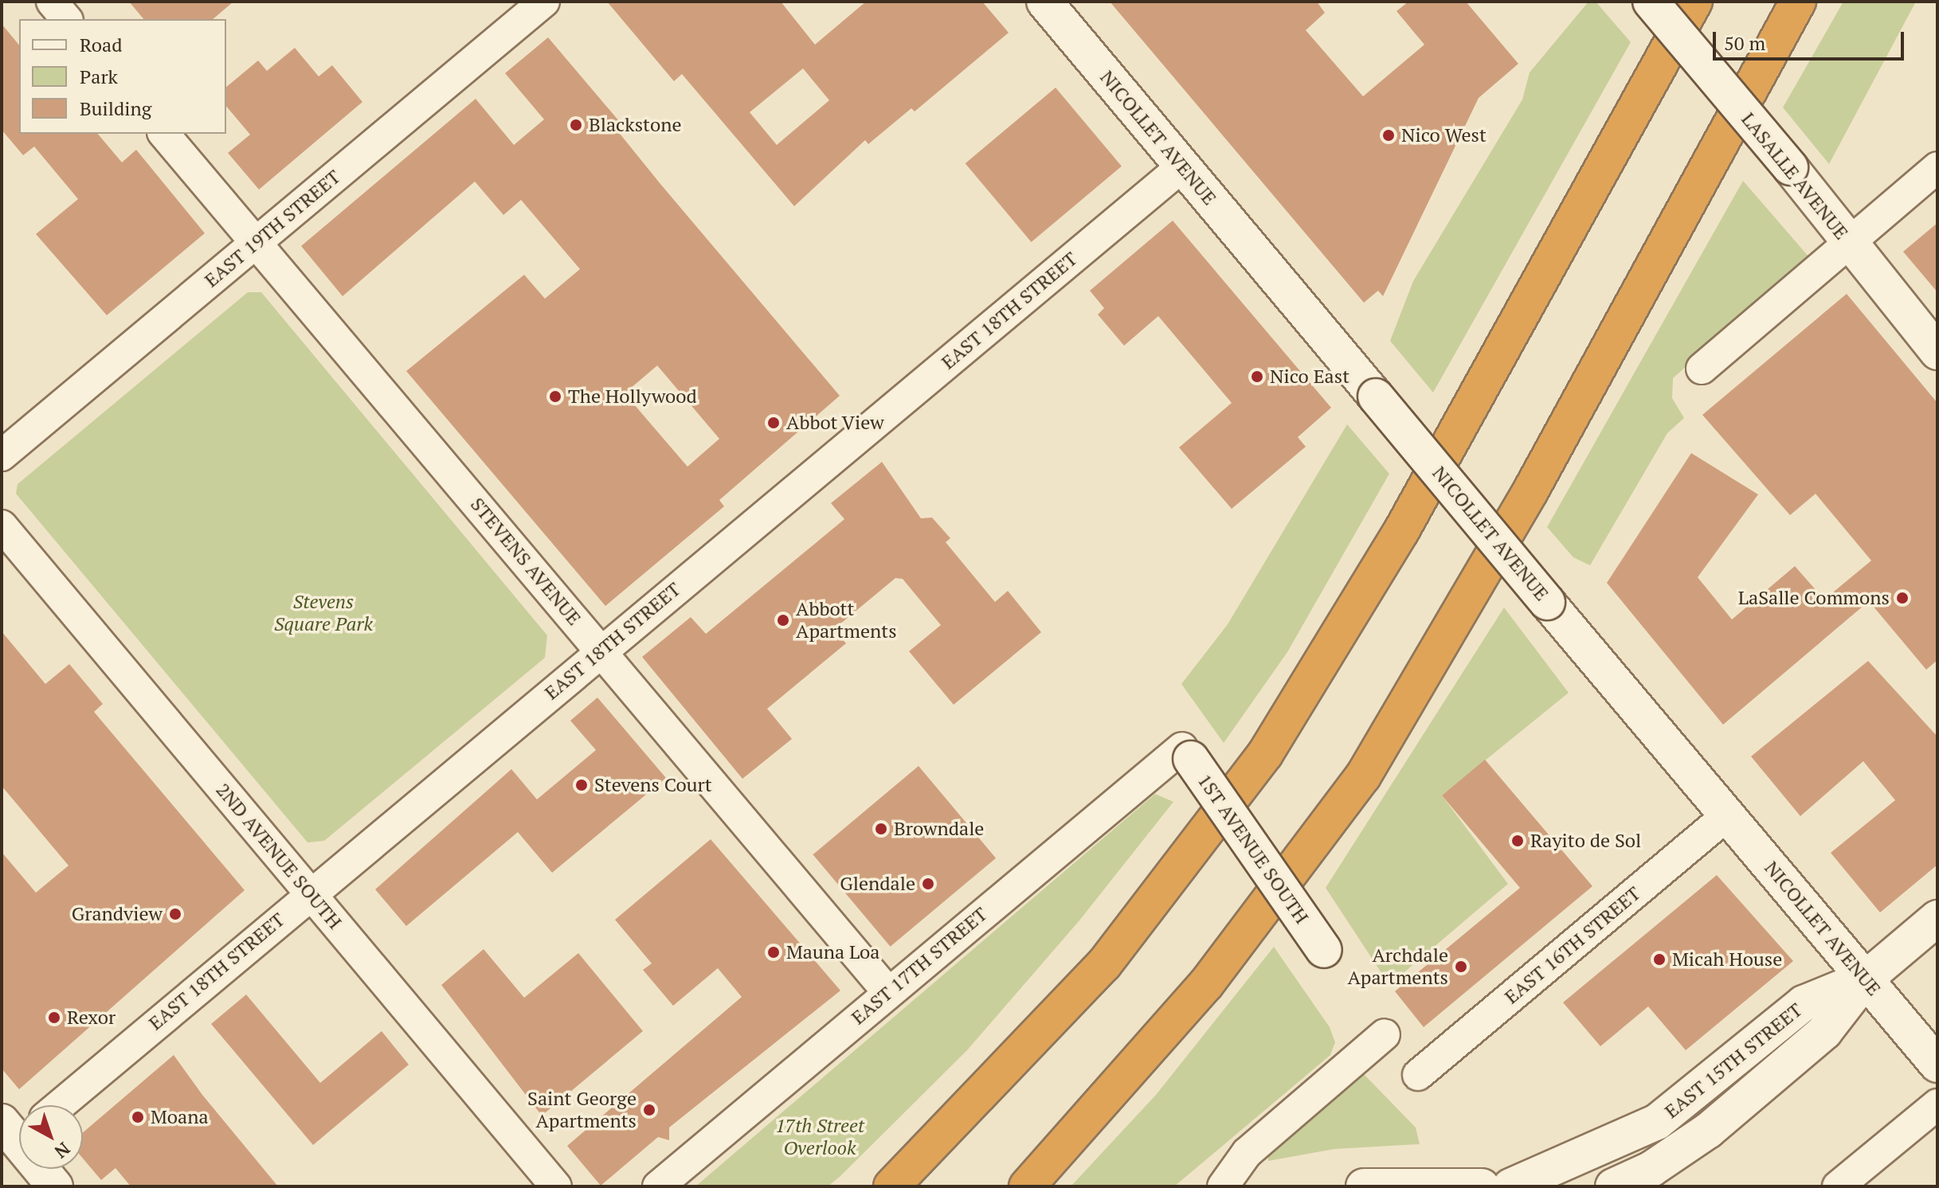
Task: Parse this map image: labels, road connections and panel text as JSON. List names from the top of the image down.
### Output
{
  "streets": {
    "street": [
      "NICOLLET AVENUE",
      "LASALLE AVENUE",
      "EAST 19TH STREET",
      "EAST 18TH STREET",
      "STEVENS AVENUE",
      "1ST AVENUE SOUTH",
      "2ND AVENUE SOUTH",
      "EAST 16TH STREET",
      "EAST 17TH STREET",
      "EAST 15TH STREET"
    ]
  },
  "crossings": [
    ["NICOLLET AVENUE", "EAST 18TH STREET"],
    ["NICOLLET AVENUE", "EAST 16TH STREET"],
    ["NICOLLET AVENUE", "EAST 15TH STREET"],
    ["EAST 19TH STREET", "STEVENS AVENUE"],
    ["EAST 18TH STREET", "STEVENS AVENUE"],
    ["EAST 18TH STREET", "2ND AVENUE SOUTH"],
    ["STEVENS AVENUE", "EAST 17TH STREET"],
    ["1ST AVENUE SOUTH", "EAST 17TH STREET"]
  ],
  "parks": ["Stevens Square Park", "17th Street Overlook"],
  "places": [
    "Blackstone",
    "Nico West",
    "Nico East",
    "The Hollywood",
    "Abbot View",
    "LaSalle Commons",
    "Abbott Apartments",
    "Stevens Court",
    "Browndale",
    "Rayito de Sol",
    "Glendale",
    "Grandview",
    "Mauna Loa",
    "Micah House",
    "Archdale Apartments",
    "Rexor",
    "Saint George Apartments",
    "Moana"
  ],
  "legend": ["Road", "Park", "Building"],
  "scale_bar": "50 m",
  "north": "bottom right"
}
